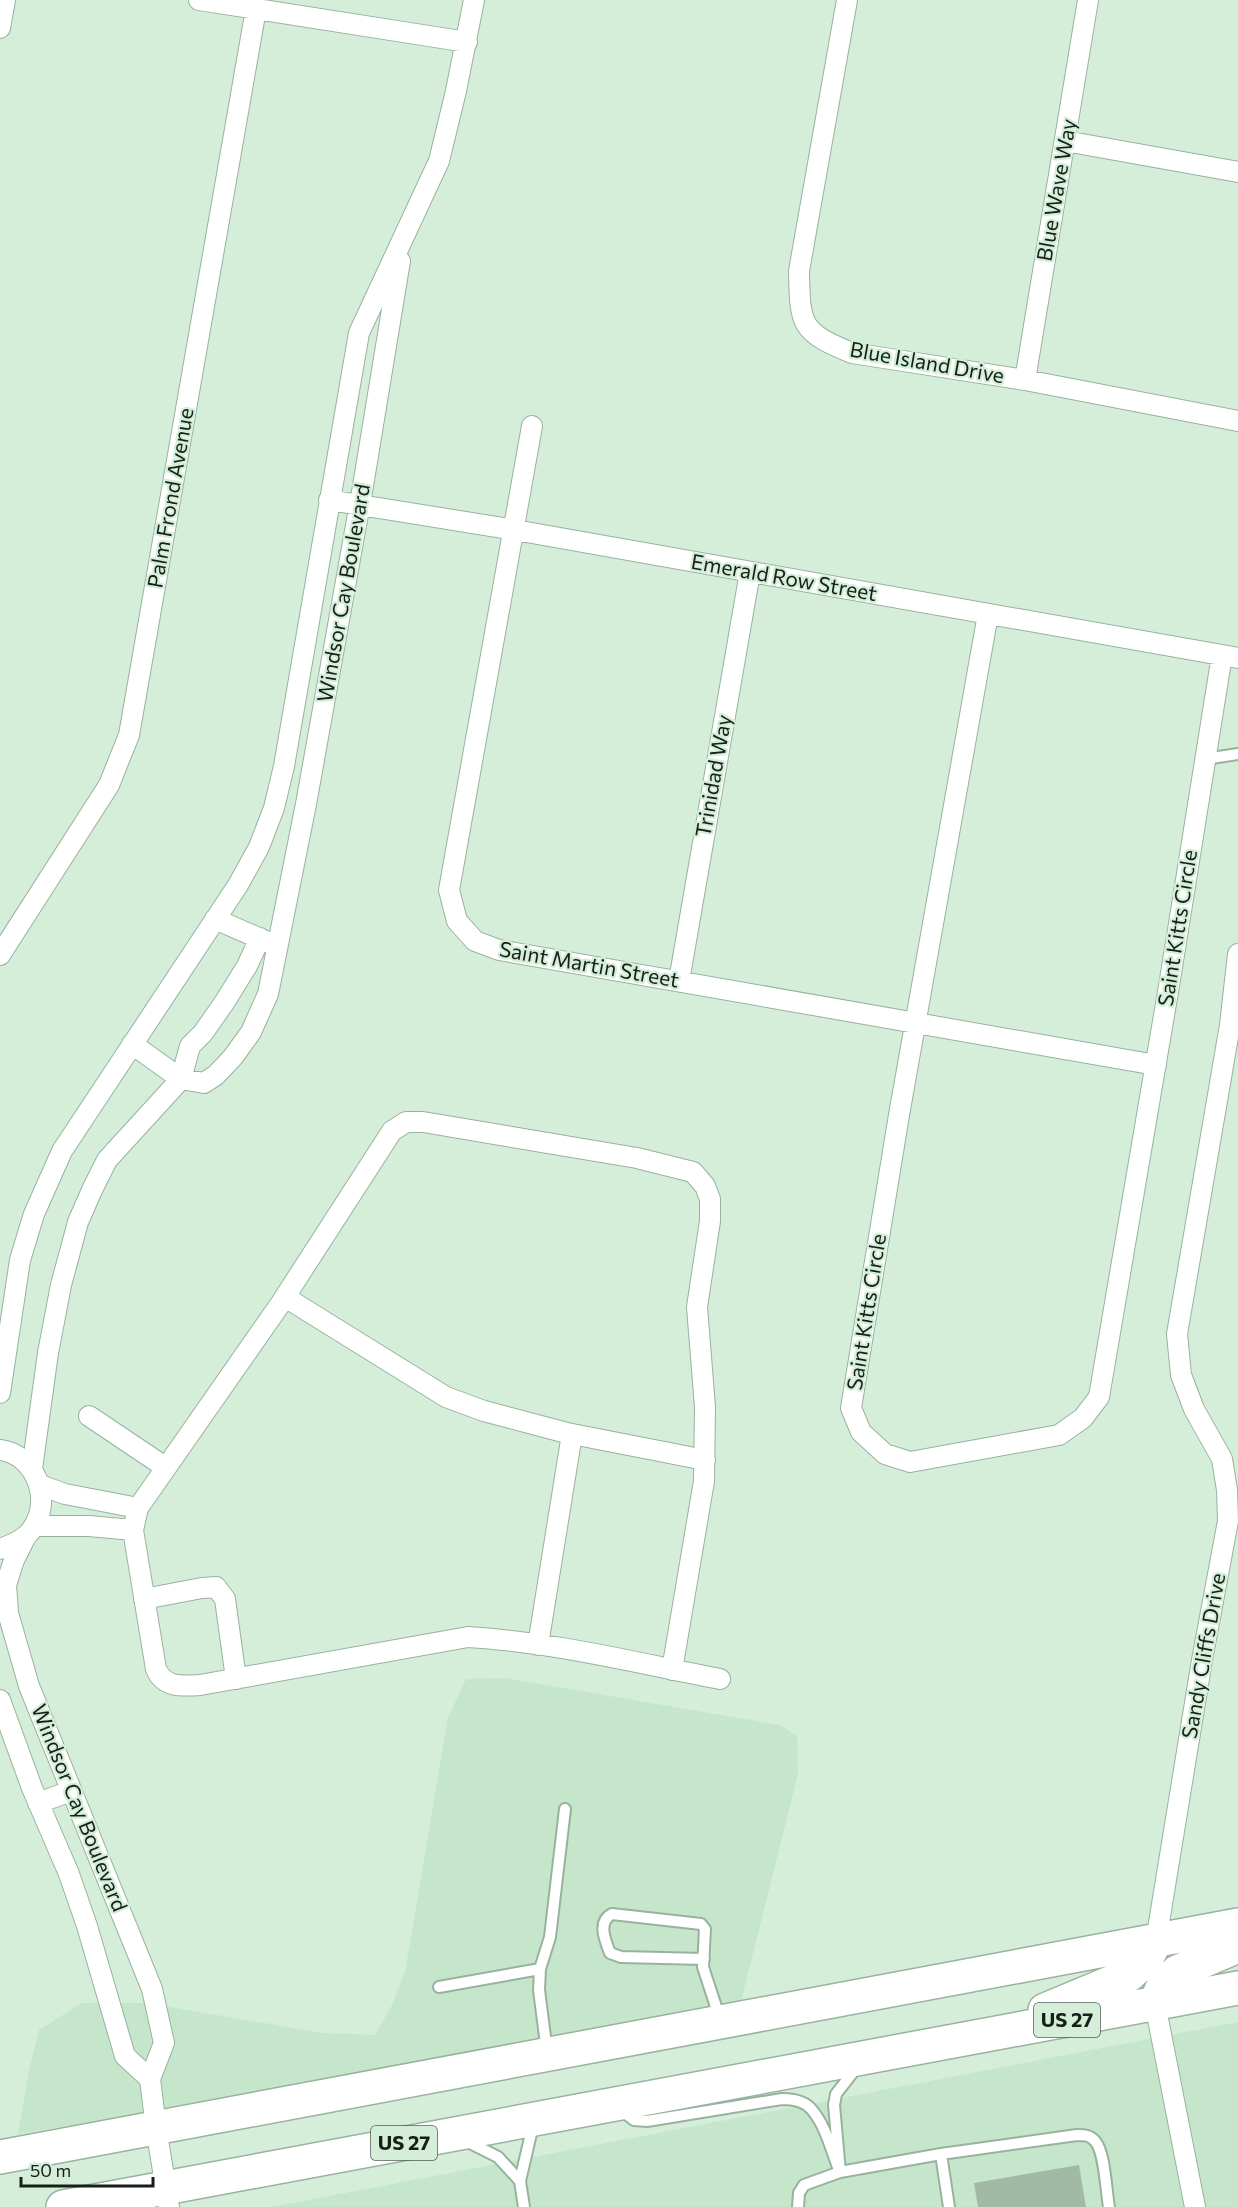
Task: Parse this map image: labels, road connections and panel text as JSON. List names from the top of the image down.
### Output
{
  "streets": {
    "highway": ["US 27"],
    "street": [
      "Blue Wave Way",
      "Blue Island Drive",
      "Palm Frond Avenue",
      "Emerald Row Street",
      "Windsor Cay Boulevard",
      "Trinidad Way",
      "Saint Kitts Circle",
      "Saint Martin Street",
      "Sandy Cliffs Drive"
    ]
  },
  "crossings": [
    ["Blue Wave Way", "Blue Island Drive"],
    ["Emerald Row Street", "Windsor Cay Boulevard"],
    ["Emerald Row Street", "Trinidad Way"],
    ["Emerald Row Street", "Saint Kitts Circle"],
    ["Emerald Row Street", "Saint Martin Street"],
    ["Windsor Cay Boulevard", "US 27"],
    ["Trinidad Way", "Saint Martin Street"],
    ["Saint Kitts Circle", "Saint Martin Street"]
  ],
  "scale_bar": "50 m"
}
